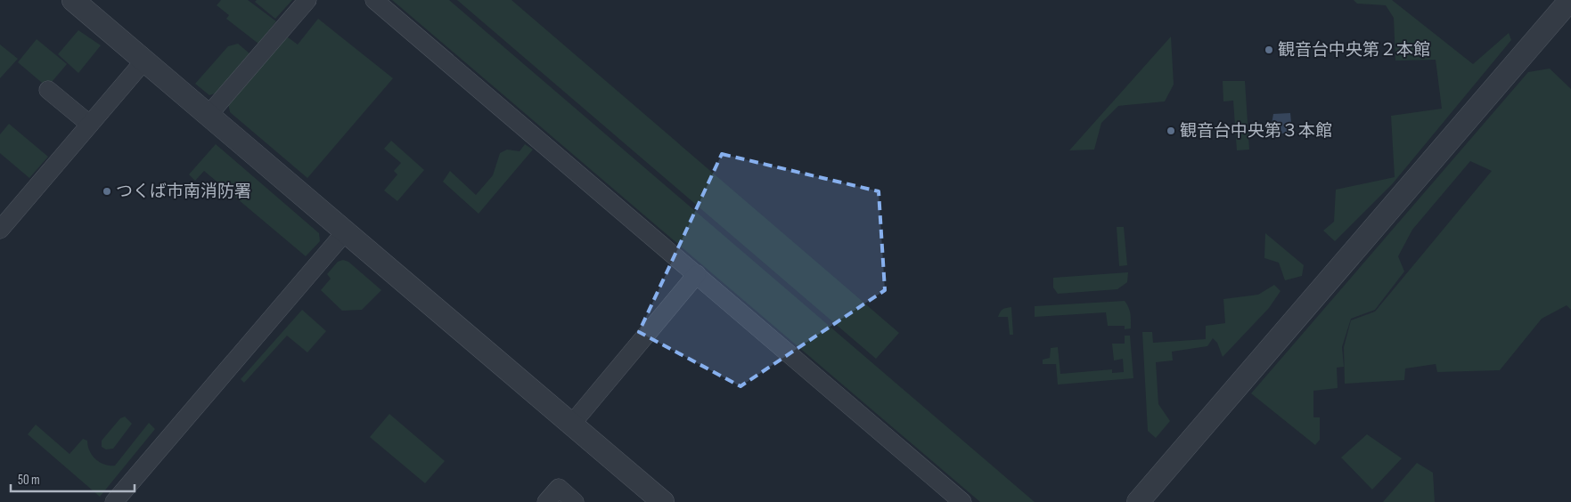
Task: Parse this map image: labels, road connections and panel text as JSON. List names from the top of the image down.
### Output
{
  "places": ["観音台中央第２本館", "観音台中央第３本館", "つくば市南消防署"],
  "scale_bar": "50 m"
}
